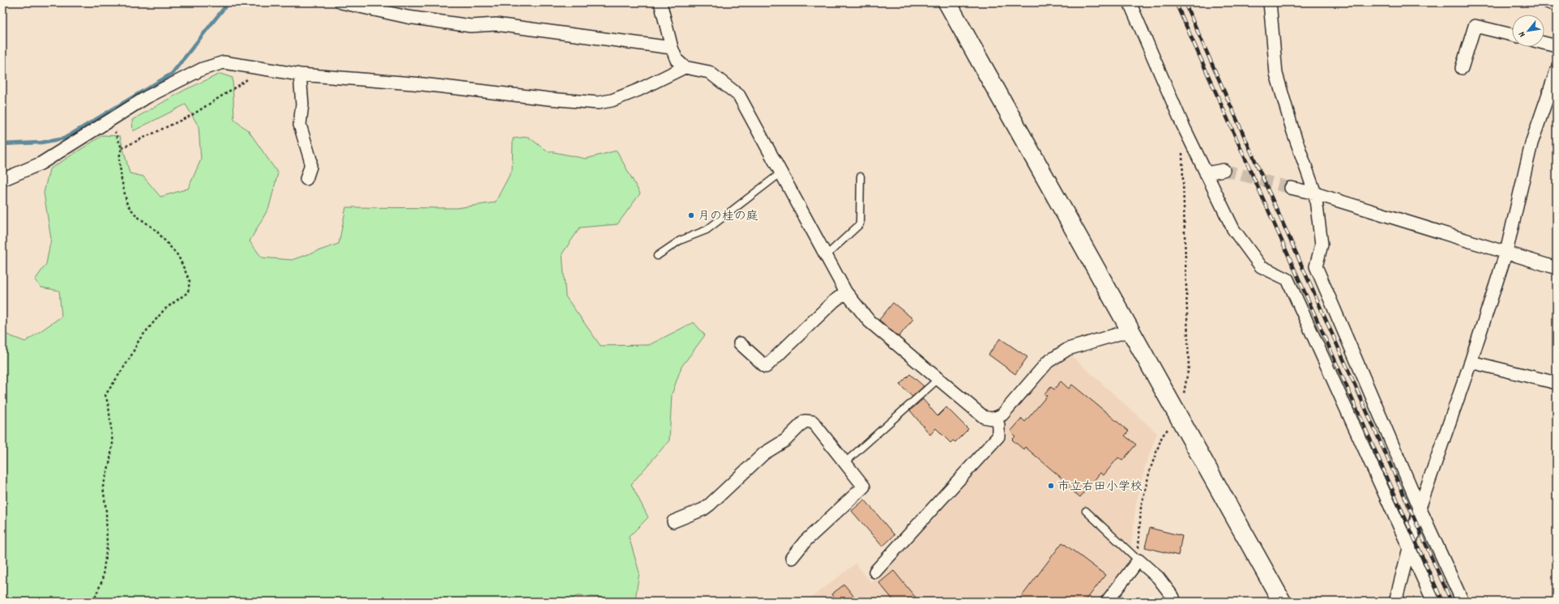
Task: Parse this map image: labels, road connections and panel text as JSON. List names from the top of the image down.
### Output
{
  "places": ["月の桂の庭", "市立右田小学校"],
  "north": "bottom left"
}
